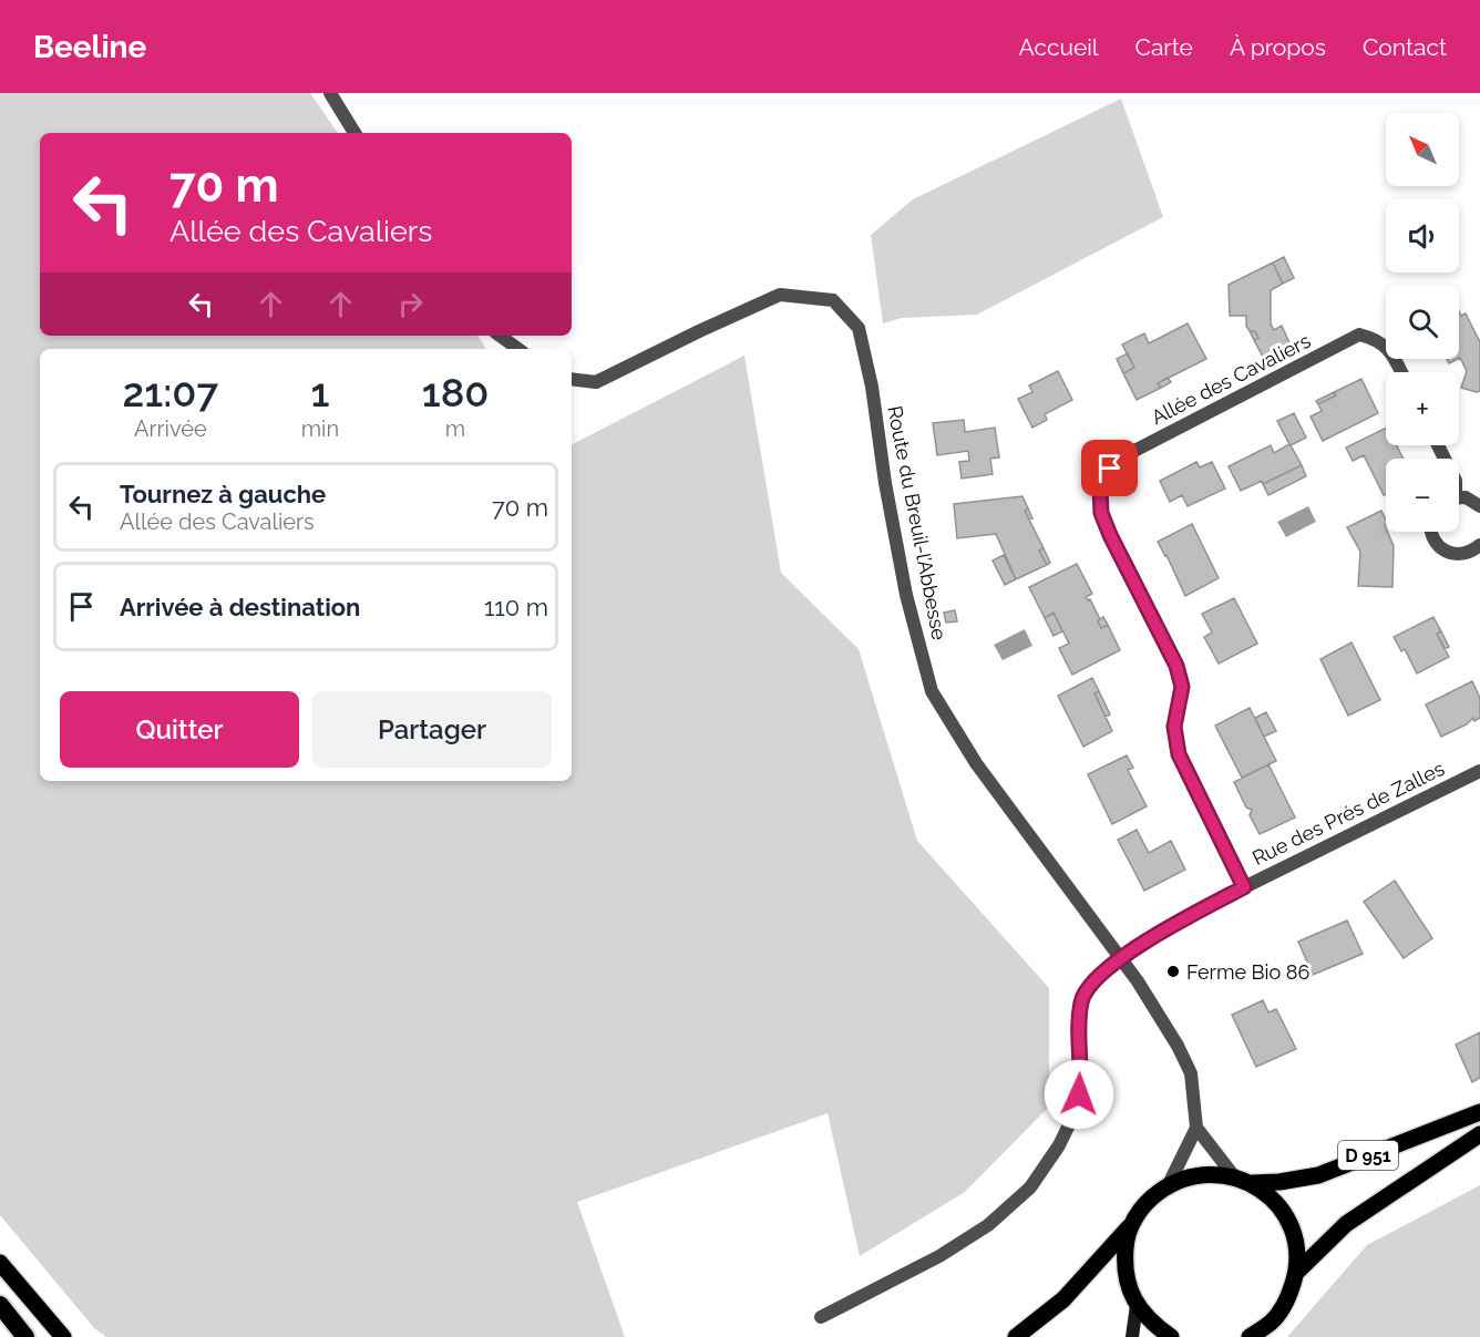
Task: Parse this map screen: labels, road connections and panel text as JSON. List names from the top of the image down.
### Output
{
  "streets": {
    "main road": ["D 951"],
    "street": ["Allée des Cavaliers", "Route du Breuil-l’Abbesse", "Rue des Prés de Zalles"]
  },
  "crossings": [
    ["Allée des Cavaliers", "Rue des Prés de Zalles"],
    ["Route du Breuil-l’Abbesse", "Rue des Prés de Zalles"]
  ],
  "places": ["Ferme Bio 86"],
  "north": "top left",
  "page": {
    "header": "Beeline",
    "nav": [
      "Accueil",
      "Carte",
      "À propos",
      "Contact"
    ],
    "map_buttons": ["+", "−"],
    "turn": ["70 m", "Allée des Cavaliers"],
    "eta": [
      "21:07",
      "Arrivée",
      "1",
      "min",
      "180",
      "m"
    ],
    "list": [
      {
        "name": "Tournez à gauche",
        "note": "Allée des Cavaliers",
        "value": "70 m"
      },
      {
        "name": "Arrivée à destination",
        "value": "110 m"
      }
    ],
    "buttons": ["Quitter", "Partager"]
  }
}
